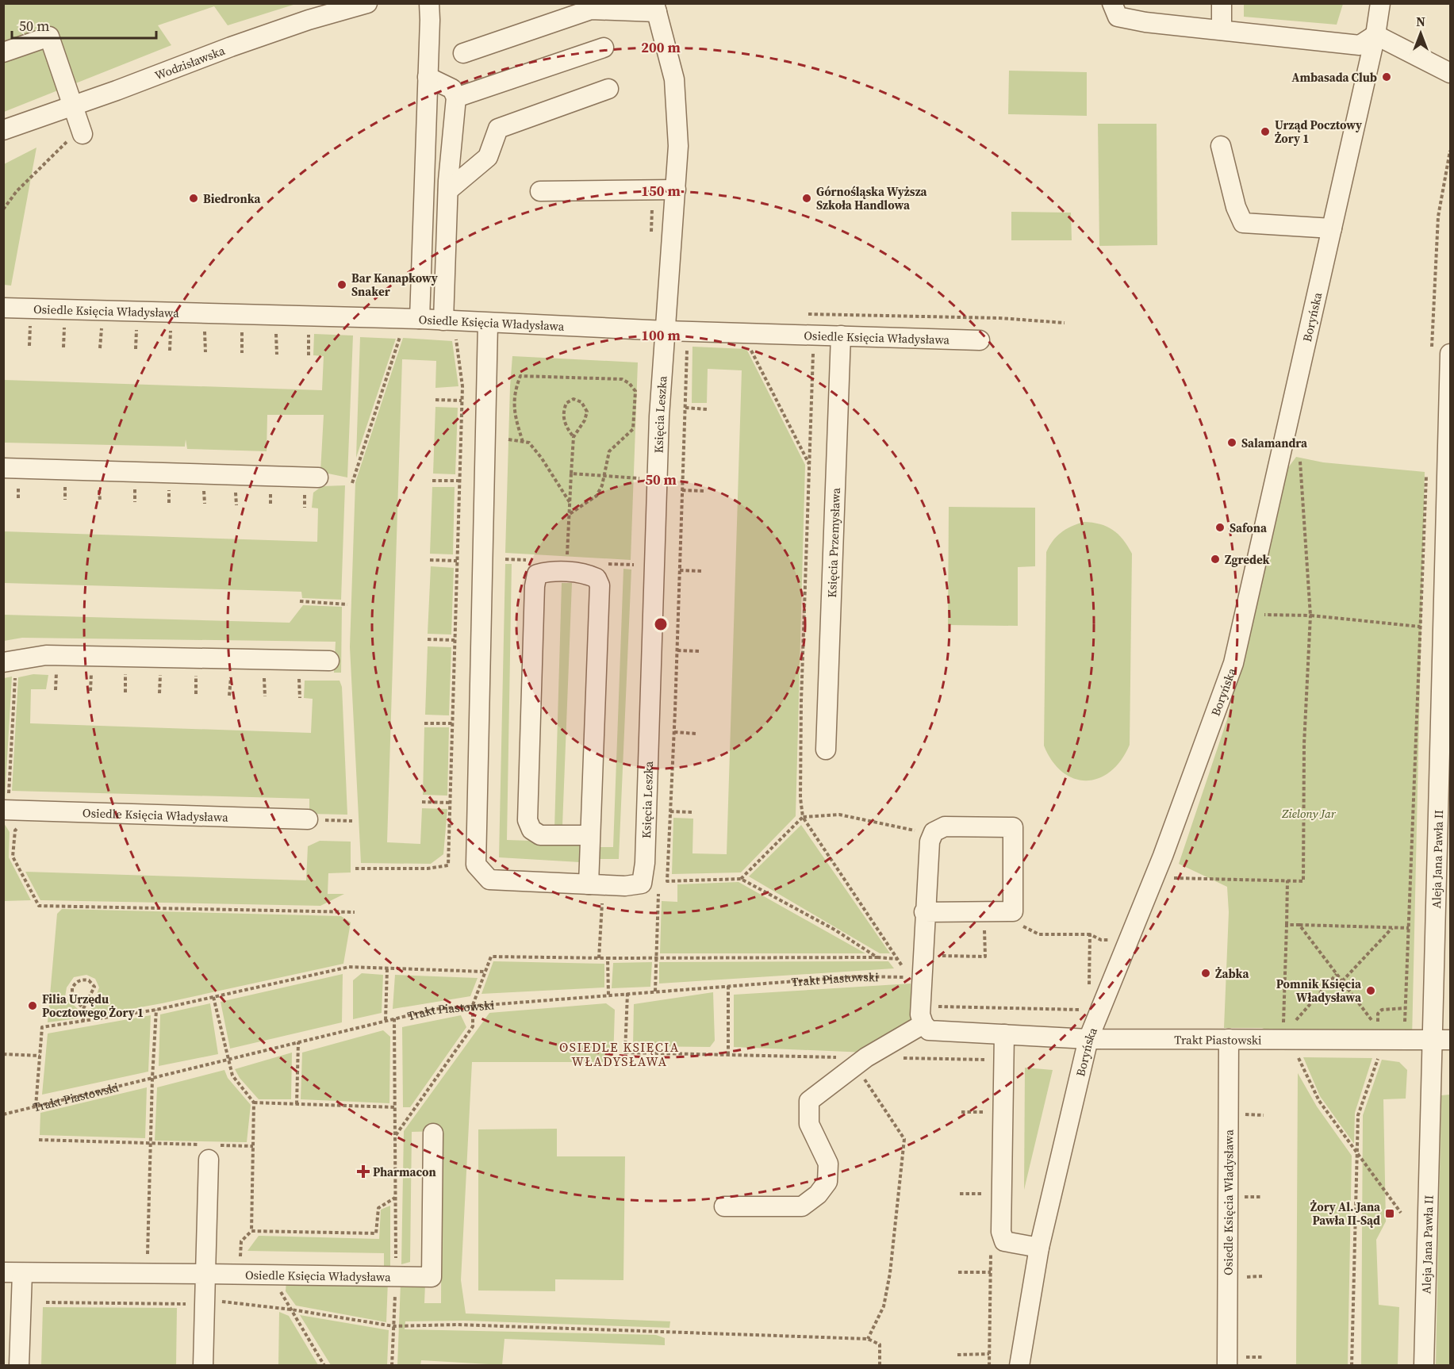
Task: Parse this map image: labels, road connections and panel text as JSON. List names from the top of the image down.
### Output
{
  "streets": {
    "street": [
      "Wodzisławska",
      "Osiedle Księcia Władysława",
      "Boryńska",
      "Księcia Leszka",
      "Księcia Przemysława",
      "Aleja Jana Pawła II",
      "Trakt Piastowski"
    ]
  },
  "crossings": [
    ["Osiedle Księcia Władysława", "Księcia Leszka"],
    ["Osiedle Księcia Władysława", "Księcia Przemysława"],
    ["Osiedle Księcia Władysława", "Trakt Piastowski"],
    ["Boryńska", "Trakt Piastowski"],
    ["Aleja Jana Pawła II", "Trakt Piastowski"]
  ],
  "districts": ["OSIEDLE KSIĘCIA WŁADYSŁAWA"],
  "parks": ["Zielony Jar"],
  "places": {
    "other": [
      "Ambasada Club",
      "Urząd Pocztowy Żory 1",
      "Biedronka",
      "Górnośląska Wyższa Szkoła Handlowa",
      "Bar Kanapkowy Snaker",
      "Salamandra",
      "Safona",
      "Zgredek",
      "Żabka",
      "Pomnik Księcia Władysława",
      "Filia Urzędu Pocztowego Żory 1"
    ],
    "health": ["Pharmacon"],
    "transit": ["Żory Al. Jana Pawła II-Sąd"]
  },
  "scale_bar": "50 m",
  "north": "top",
  "rings": [
    "200 m",
    "150 m",
    "100 m",
    "50 m"
  ]
}
